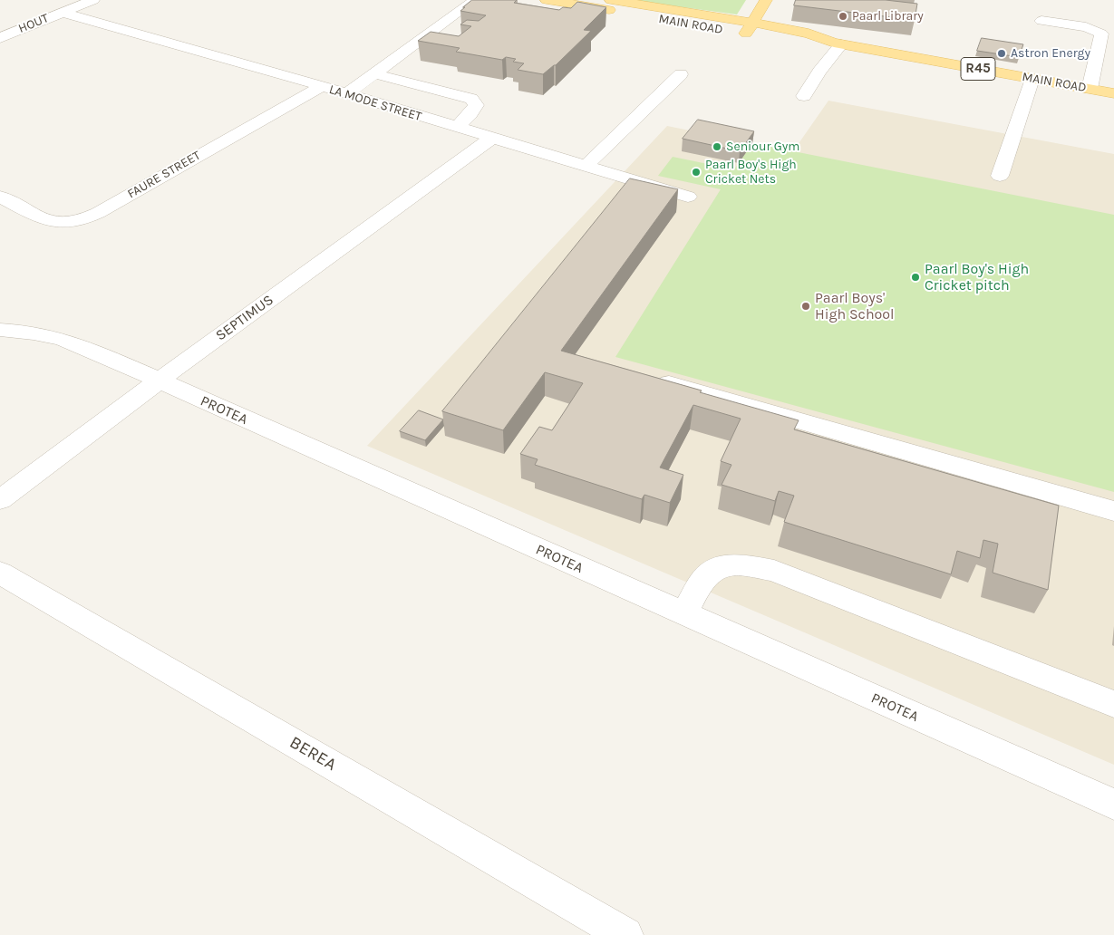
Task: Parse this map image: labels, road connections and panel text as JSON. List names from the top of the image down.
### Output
{
  "streets": {
    "main road": ["MAIN ROAD", "R45"],
    "street": [
      "HOUT",
      "LA MODE STREET",
      "FAURE STREET",
      "SEPTIMUS",
      "PROTEA",
      "BEREA"
    ]
  },
  "crossings": [
    ["HOUT", "LA MODE STREET"],
    ["LA MODE STREET", "FAURE STREET"],
    ["LA MODE STREET", "SEPTIMUS"],
    ["SEPTIMUS", "PROTEA"]
  ],
  "places": [
    "Paarl Library",
    "Astron Energy",
    "Seniour Gym",
    "Paarl Boy's High Cricket Nets",
    "Paarl Boy's High Cricket pitch",
    "Paarl Boys' High School"
  ]
}
